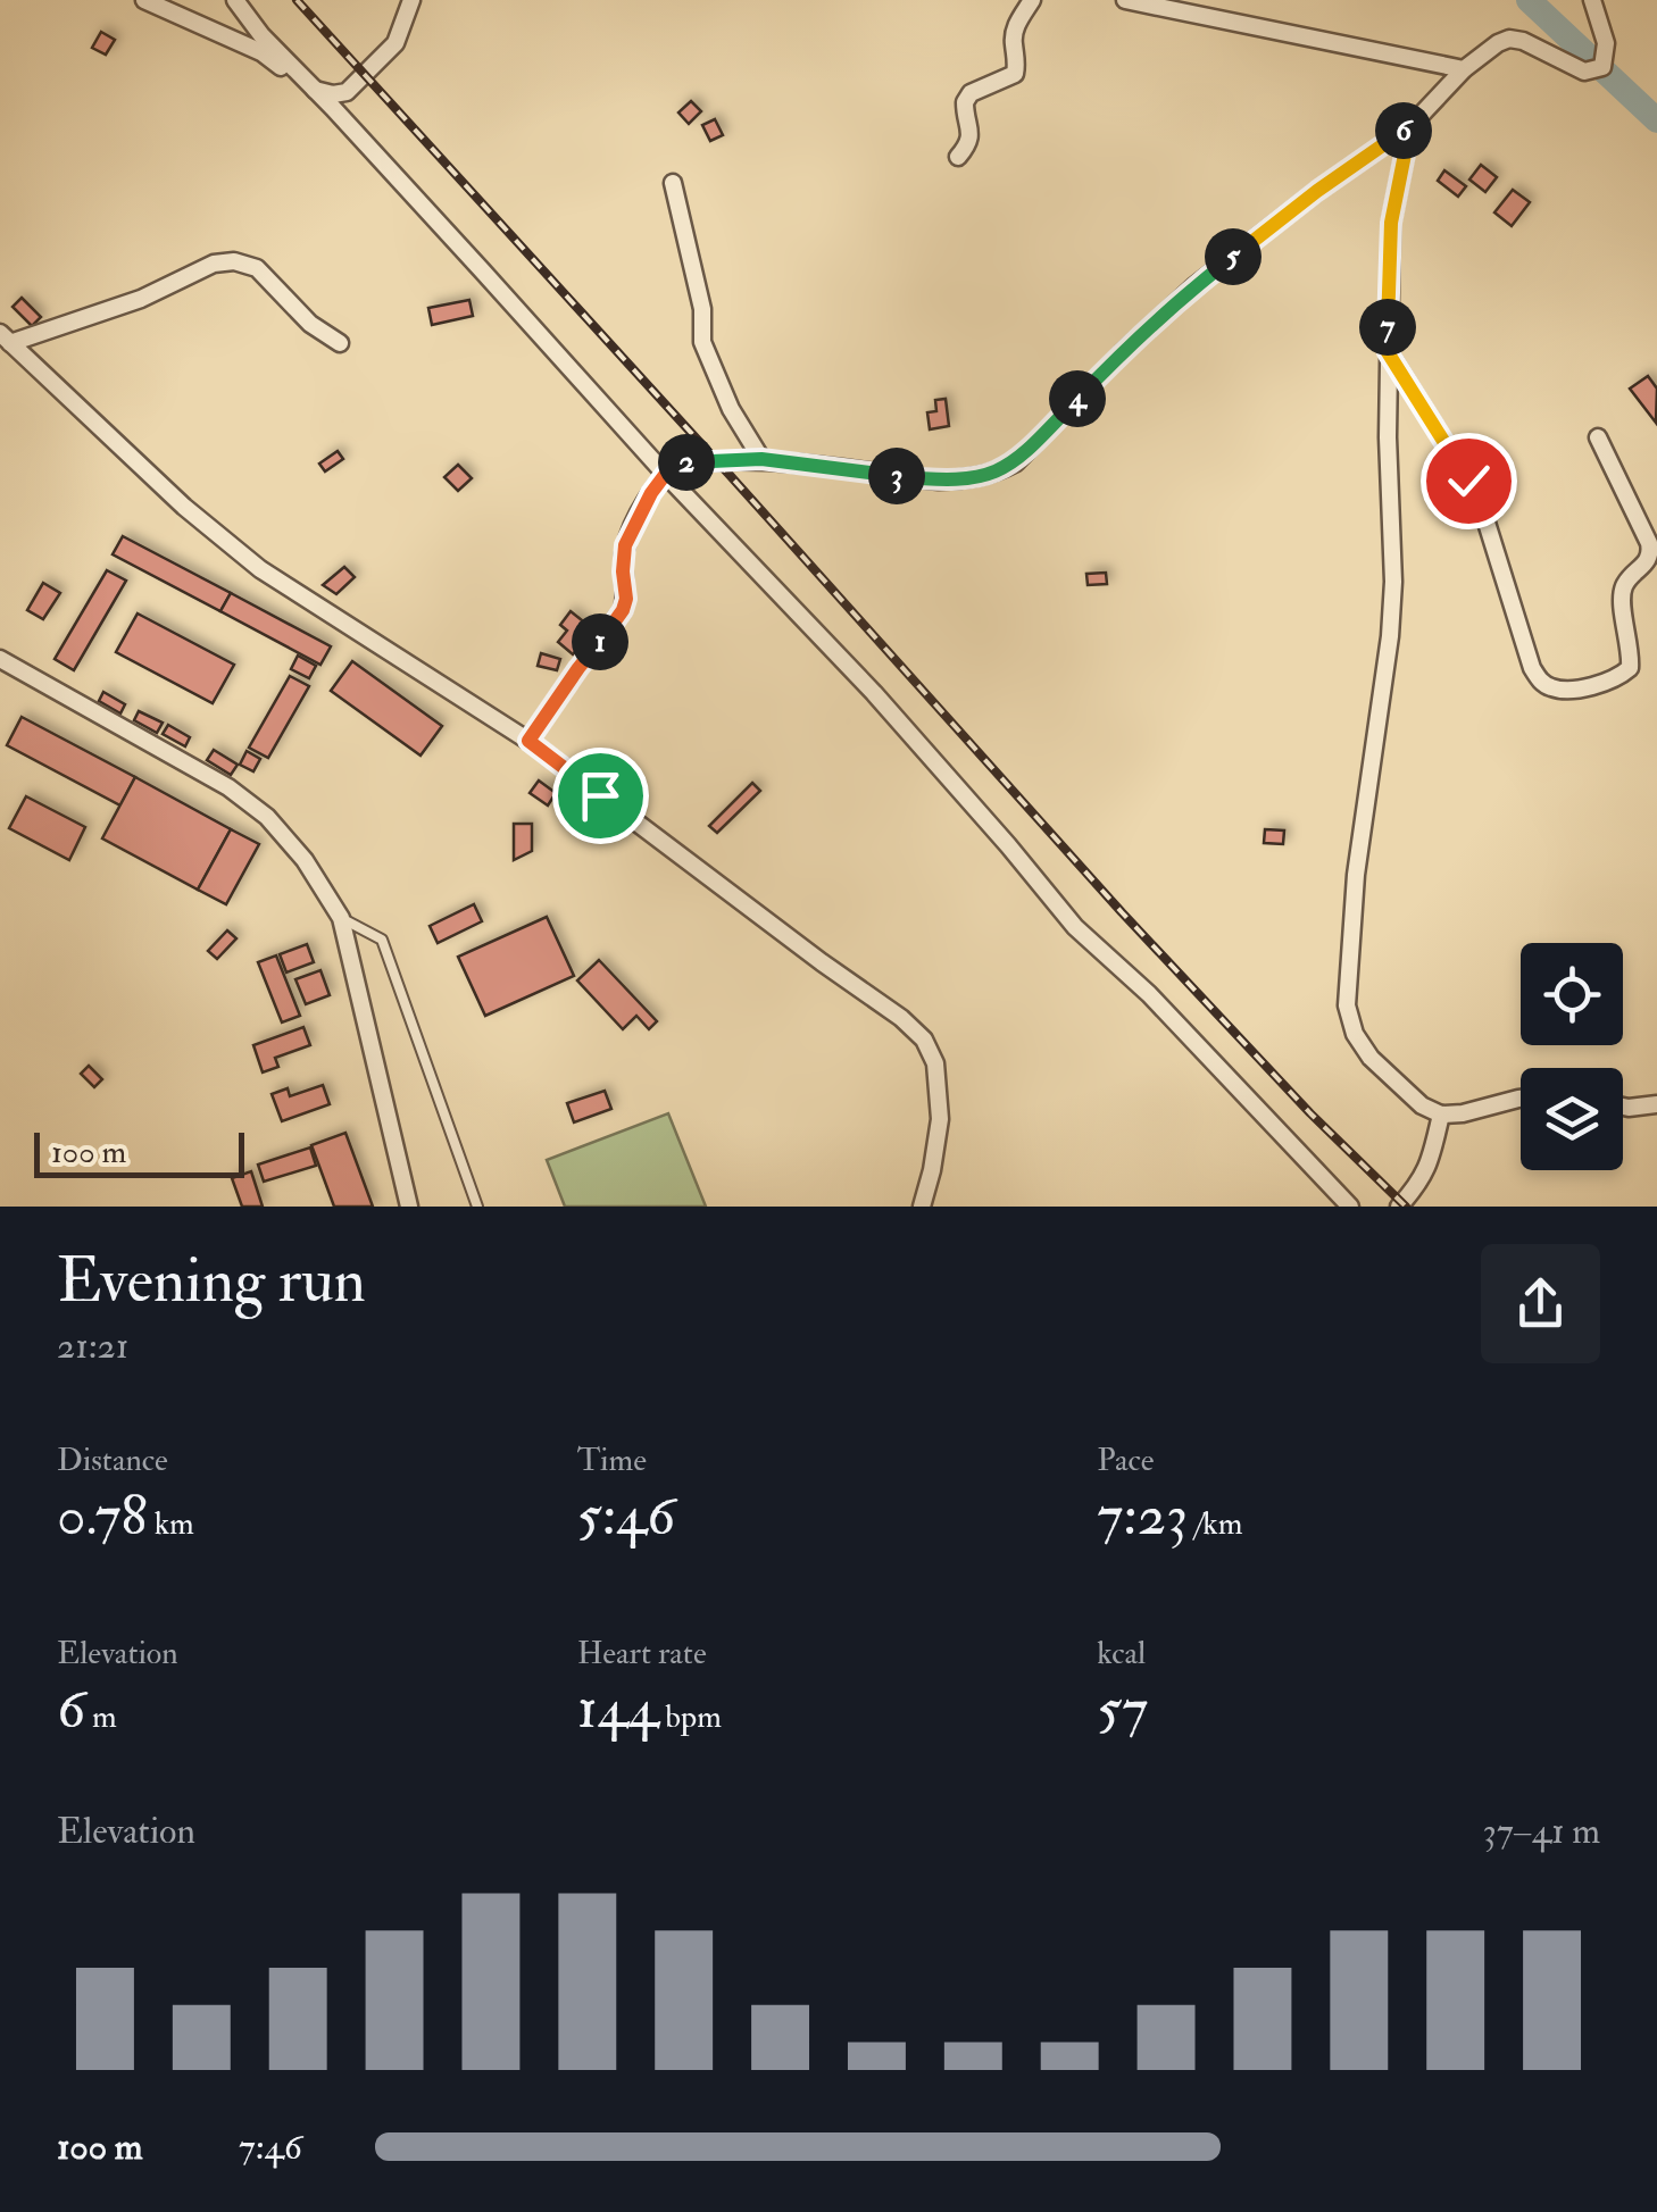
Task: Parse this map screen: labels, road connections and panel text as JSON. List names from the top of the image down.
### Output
{
  "scale_bar": "100 m",
  "page": {
    "pins": [
      "6",
      "5",
      "7",
      "4",
      "2",
      "3",
      "1"
    ],
    "scale": "100 m",
    "heading": ["Evening run", "21:21"],
    "stats": [
      ["Distance", "0.78 km"],
      ["Time", "5:46"],
      ["Pace", "7:23 /km"],
      ["Elevation", "6 m"],
      ["Heart rate", "144 bpm"],
      ["kcal", "57"]
    ],
    "chart": ["Elevation", "37–41 m"],
    "list": [
      {
        "name": "100 m",
        "note": "7:46"
      }
    ]
  }
}
